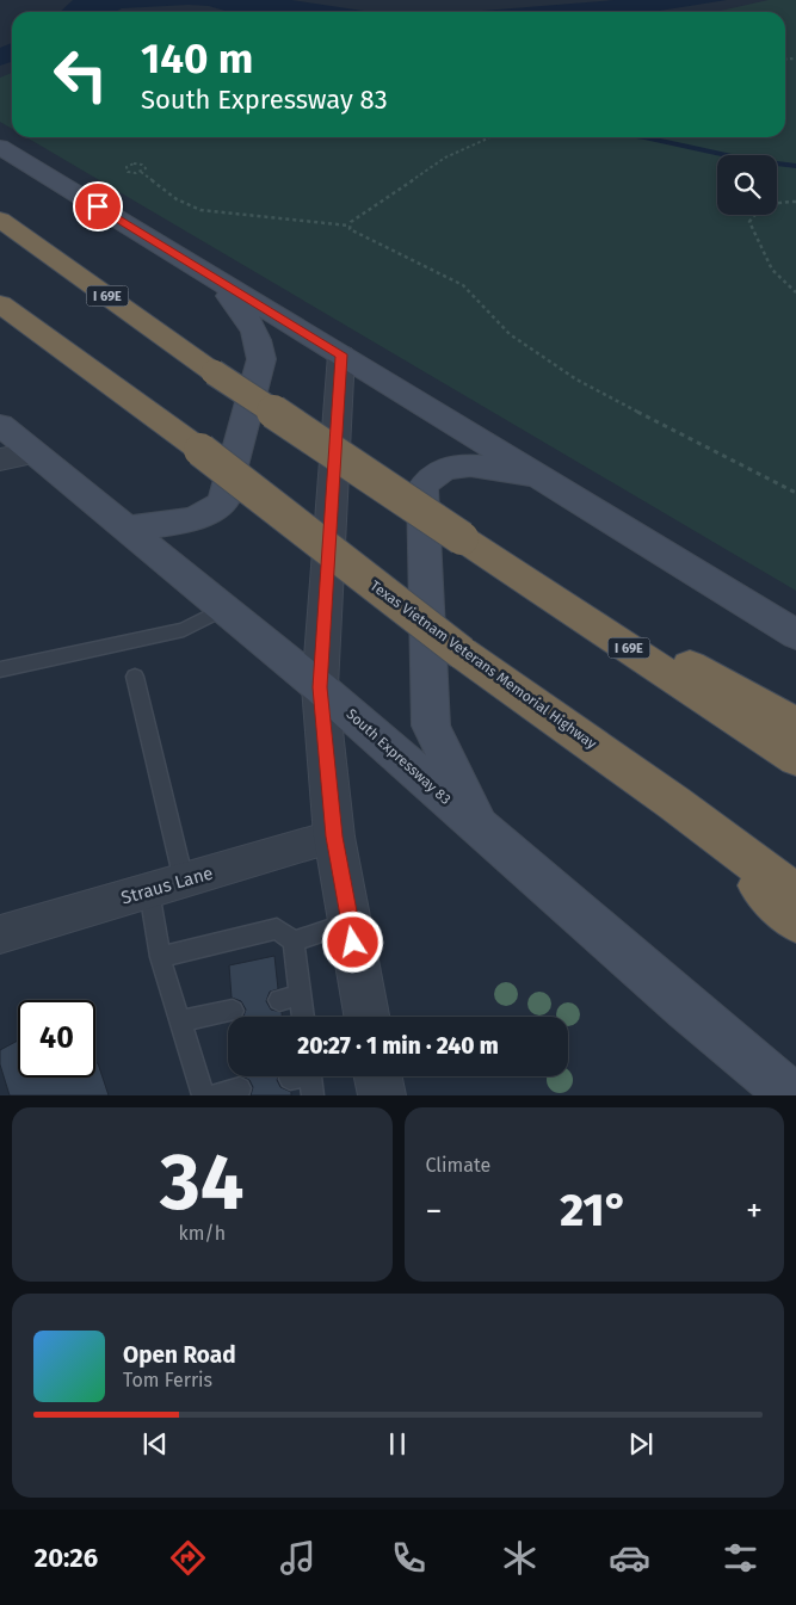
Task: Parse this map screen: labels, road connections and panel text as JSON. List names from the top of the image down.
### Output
{
  "streets": {
    "highway": ["I 69E", "Texas Vietnam Veterans Memorial Highway"],
    "main road": ["South Expressway 83"],
    "street": ["Straus Lane"]
  },
  "page": {
    "turn": ["140 m", "South Expressway 83"],
    "limit": "40",
    "trip": "20:27 · 1 min · 240 m",
    "tile": [
      ["34", "km/h"],
      "Climate"
    ],
    "heat": ["−", "21°", "+"],
    "song": ["Open Road", "Tom Ferris"],
    "tabs": "20:26"
  }
}
